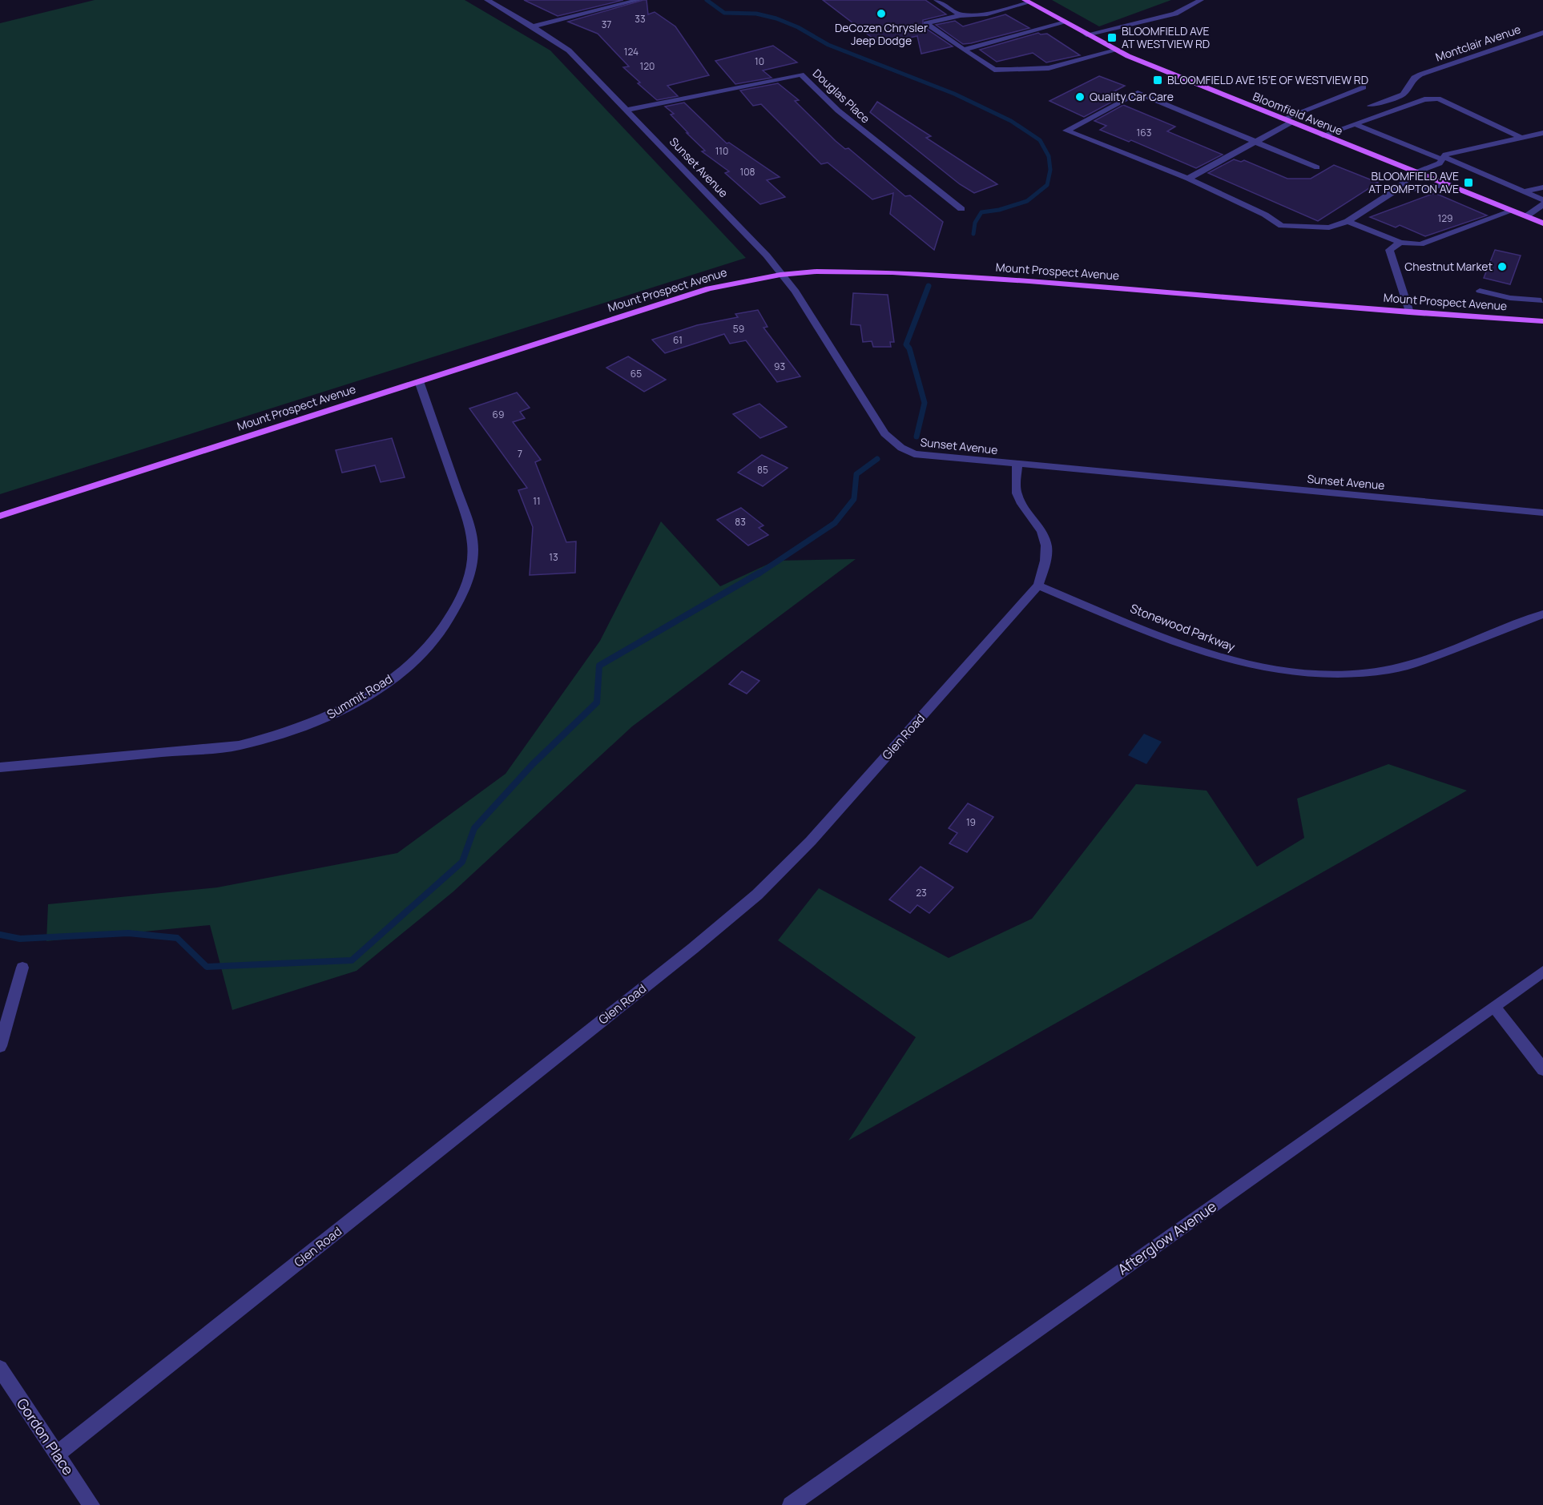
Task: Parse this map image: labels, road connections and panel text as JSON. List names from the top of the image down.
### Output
{
  "streets": {
    "main road": ["Bloomfield Avenue", "Mount Prospect Avenue"],
    "street": [
      "Montclair Avenue",
      "Douglas Place",
      "Sunset Avenue",
      "Stonewood Parkway",
      "Summit Road",
      "Glen Road",
      "Afterglow Avenue",
      "Gordon Place"
    ]
  },
  "crossings": [
    ["Douglas Place", "Sunset Avenue"],
    ["Sunset Avenue", "Mount Prospect Avenue"],
    ["Sunset Avenue", "Glen Road"],
    ["Mount Prospect Avenue", "Summit Road"],
    ["Stonewood Parkway", "Glen Road"],
    ["Glen Road", "Gordon Place"]
  ],
  "places": {
    "other": ["DeCozen Chrysler Jeep Dodge", "Quality Car Care", "Chestnut Market"],
    "transit": ["BLOOMFIELD AVE AT WESTVIEW RD", "BLOOMFIELD AVE 15'E OF WESTVIEW RD", "BLOOMFIELD AVE AT POMPTON AVE"]
  },
  "house_numbers": [
    "33",
    "37",
    "124",
    "10",
    "120",
    "163",
    "110",
    "108",
    "129",
    "59",
    "61",
    "93",
    "65",
    "69",
    "7",
    "85",
    "11",
    "83",
    "13",
    "19",
    "23"
  ]
}
